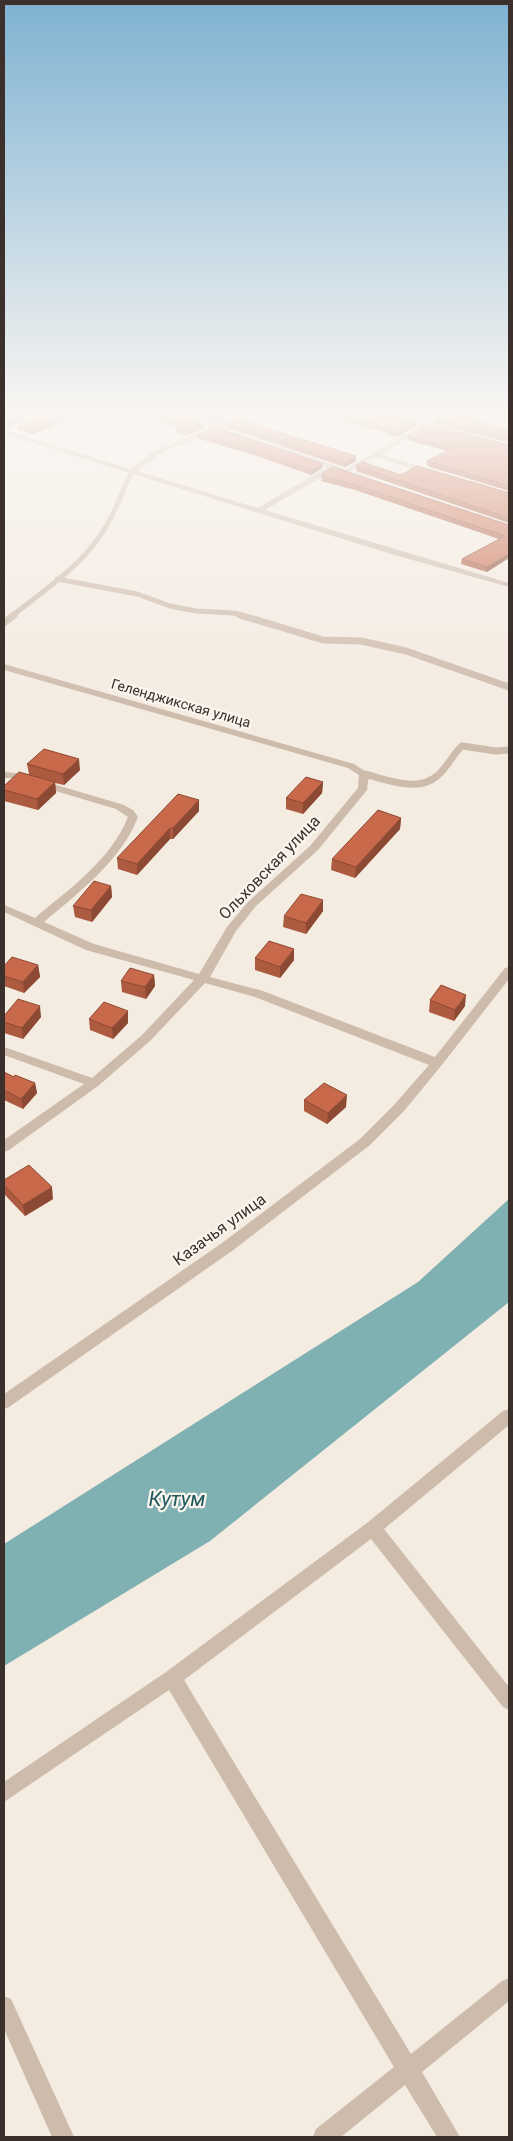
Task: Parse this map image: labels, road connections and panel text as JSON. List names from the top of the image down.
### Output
{
  "streets": {
    "street": ["Геленджикская улица", "Ольховская улица", "Казачья улица"]
  },
  "crossings": [
    ["Геленджикская улица", "Ольховская улица"]
  ],
  "water": ["Кутум"]
}
